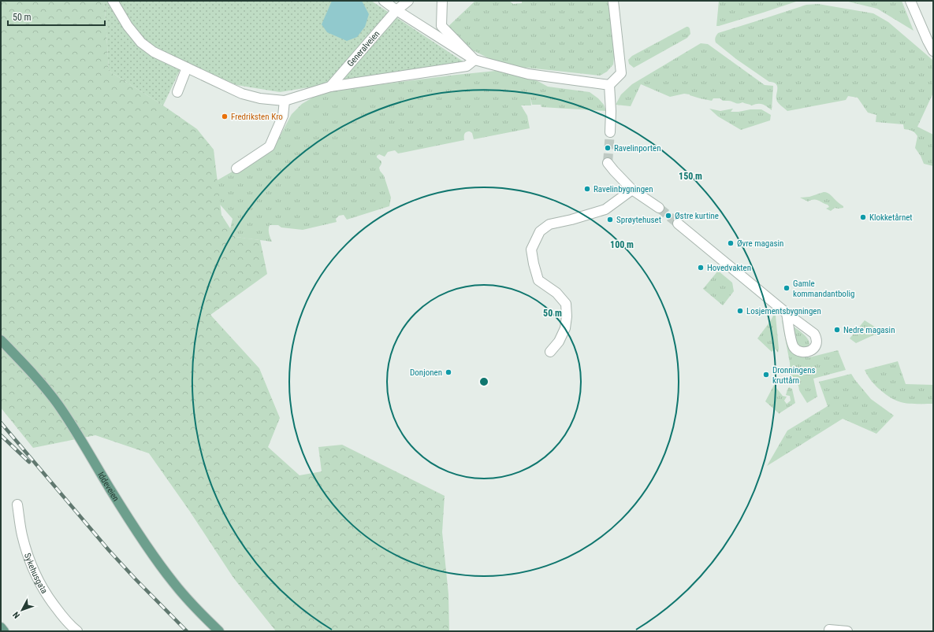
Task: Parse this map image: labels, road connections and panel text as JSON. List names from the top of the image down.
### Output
{
  "streets": {
    "main road": ["Iddeveien"],
    "street": ["Generalveien", "Sykehusgata"]
  },
  "places": [
    "Fredriksten Kro",
    "Ravelinporten",
    "Ravelinbygningen",
    "Østre kurtine",
    "Klokketårnet",
    "Sprøytehuset",
    "Øvre magasin",
    "Hovedvakten",
    "Gamle kommandantbolig",
    "Losjementsbygningen",
    "Nedre magasin",
    "Donjonen",
    "Dronningens kruttårn"
  ],
  "scale_bar": "50 m",
  "north": "bottom left",
  "rings": ["150 m", "100 m", "50 m"]
}
